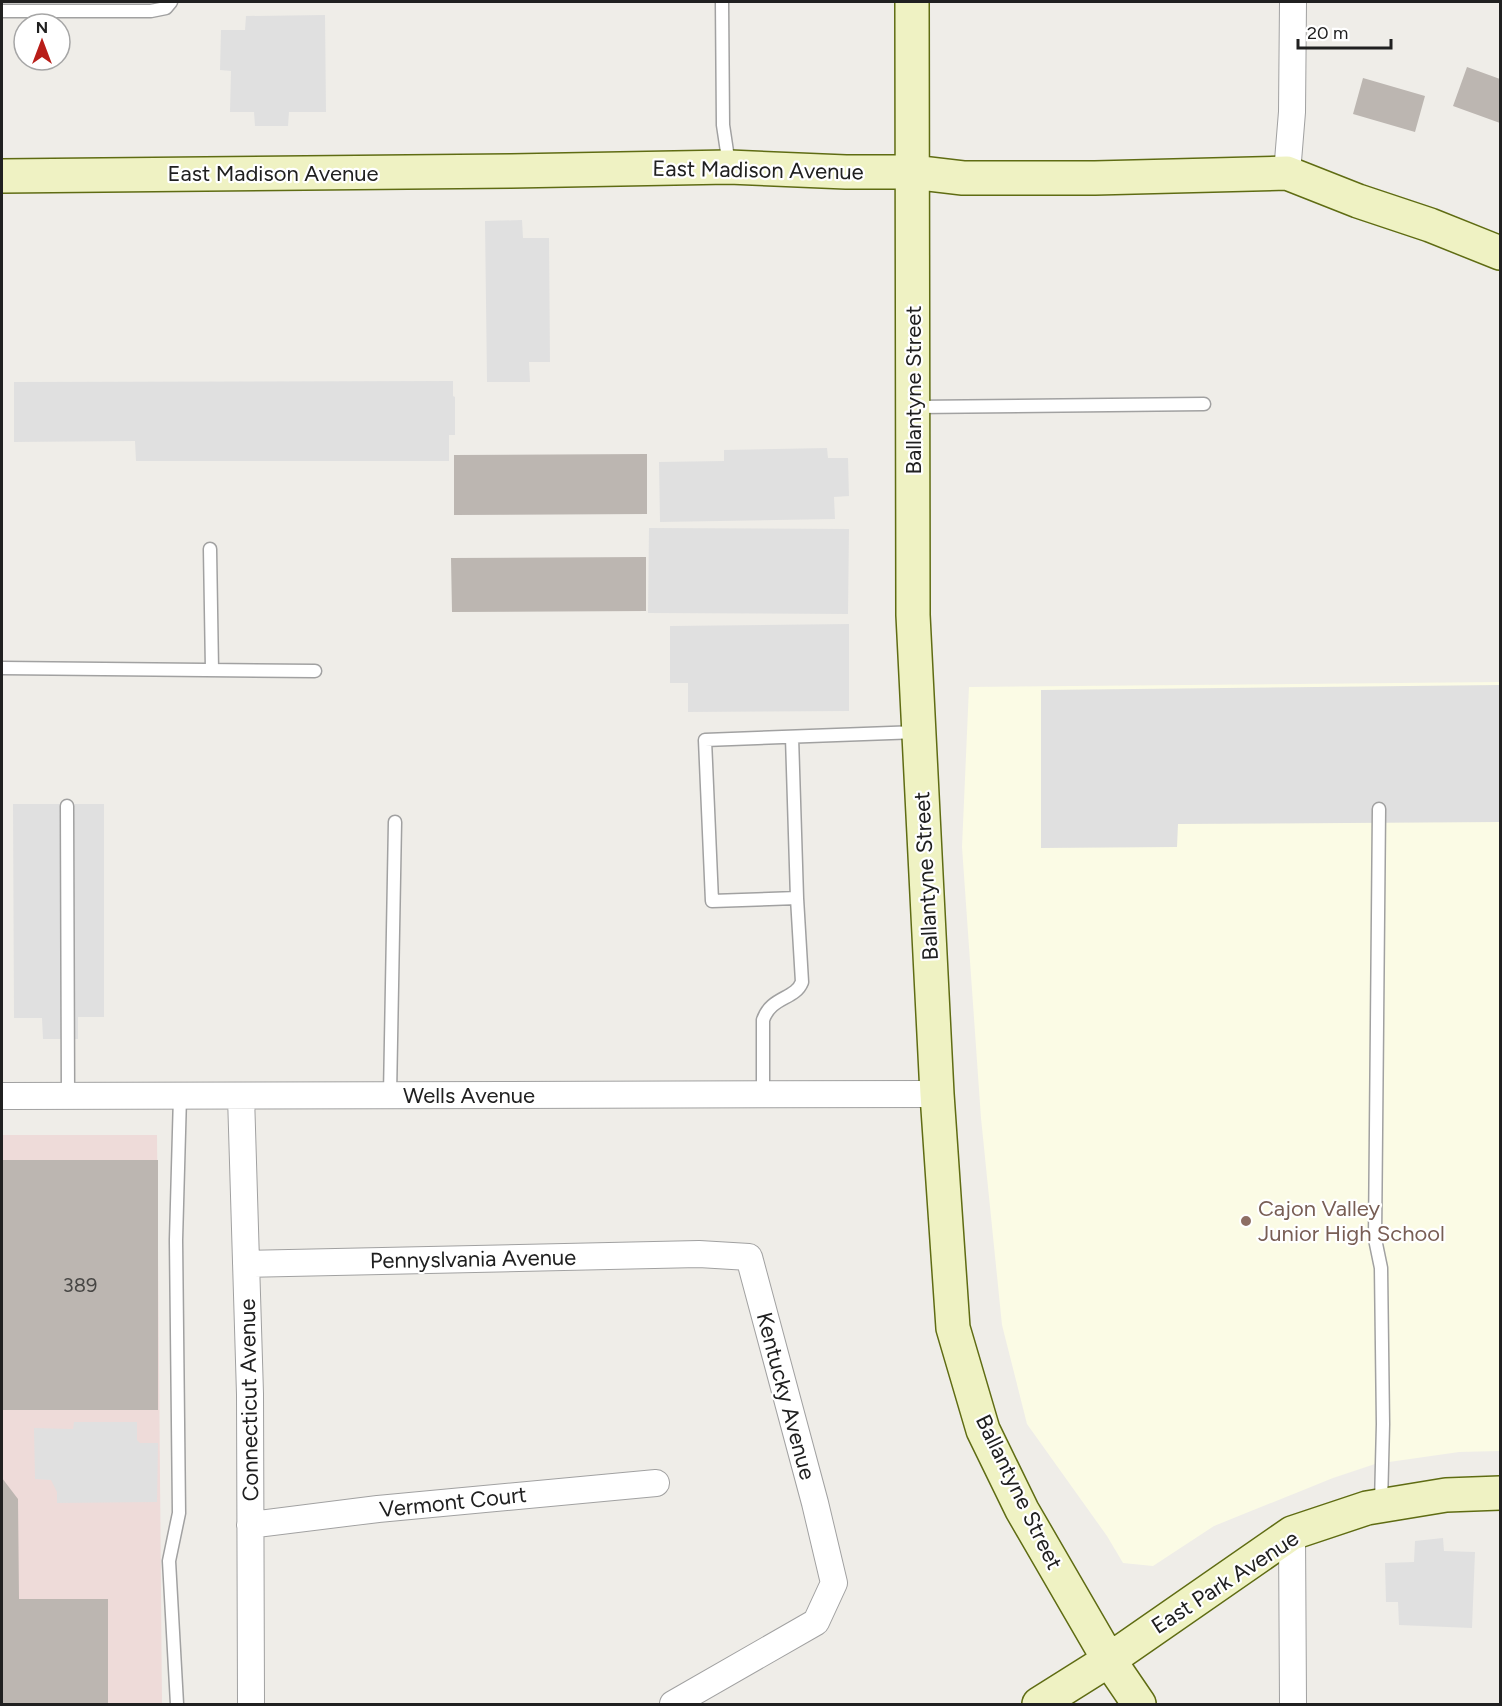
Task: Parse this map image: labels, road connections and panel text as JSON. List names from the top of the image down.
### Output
{
  "streets": {
    "street": [
      "East Madison Avenue",
      "Ballantyne Street",
      "Wells Avenue",
      "Pennyslvania Avenue",
      "Kentucky Avenue",
      "Connecticut Avenue",
      "Vermont Court",
      "East Park Avenue"
    ]
  },
  "crossings": [
    ["East Madison Avenue", "Ballantyne Street"],
    ["Ballantyne Street", "Wells Avenue"],
    ["Ballantyne Street", "East Park Avenue"],
    ["Wells Avenue", "Connecticut Avenue"],
    ["Pennyslvania Avenue", "Kentucky Avenue"],
    ["Pennyslvania Avenue", "Connecticut Avenue"],
    ["Connecticut Avenue", "Vermont Court"]
  ],
  "places": ["Cajon Valley Junior High School"],
  "house_numbers": ["389"],
  "scale_bar": "20 m",
  "north": "top"
}
